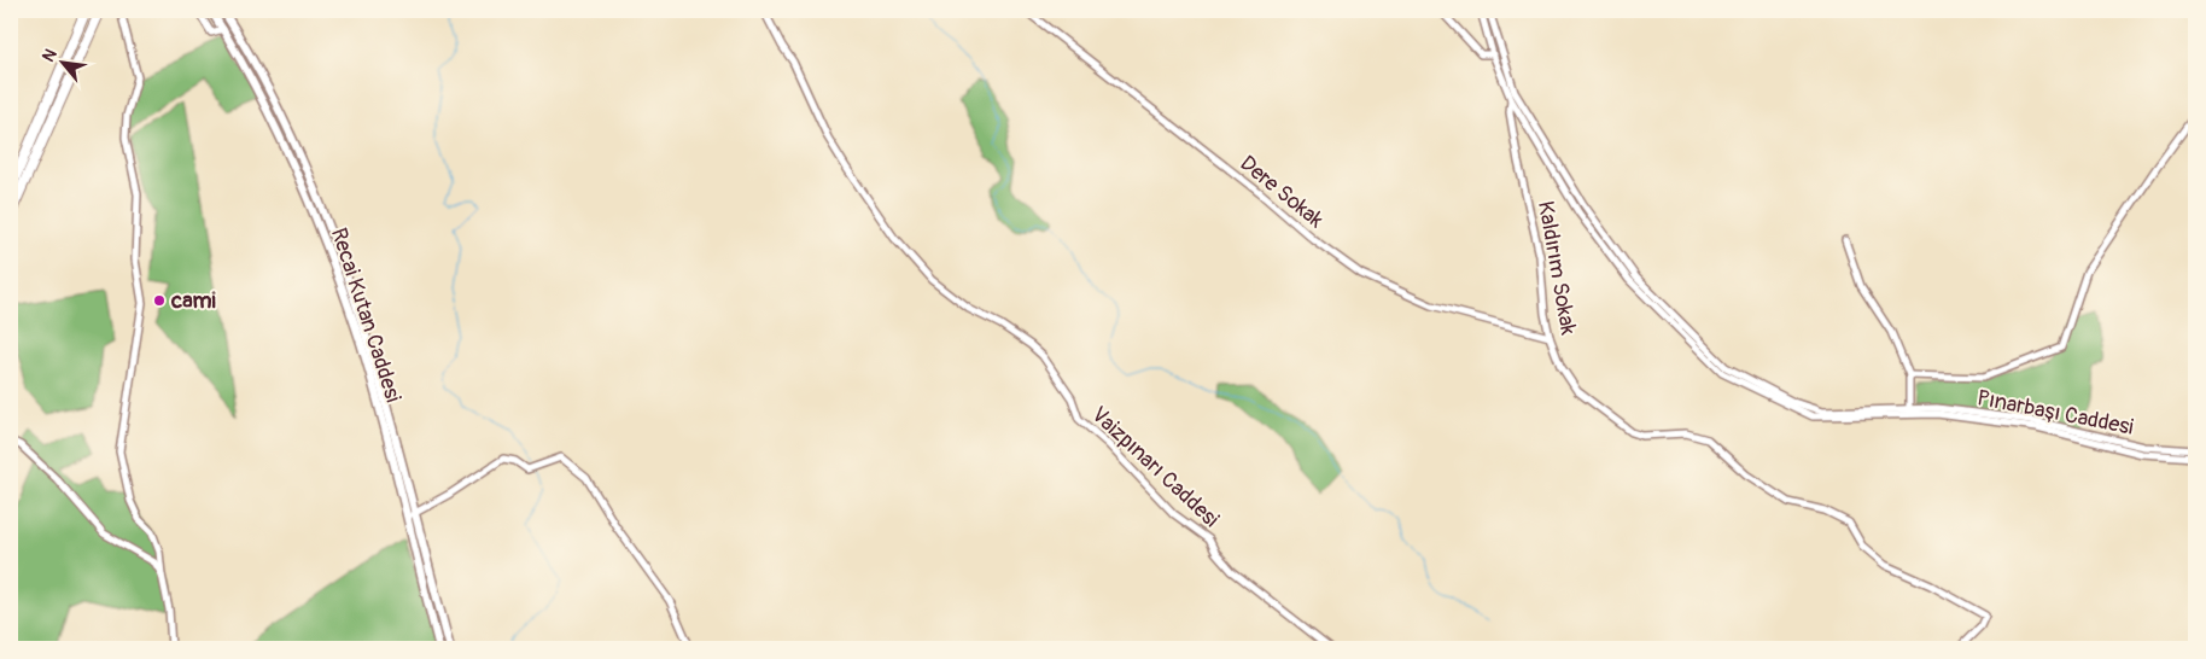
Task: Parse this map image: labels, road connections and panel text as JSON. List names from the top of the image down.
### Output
{
  "streets": {
    "main road": ["Recai Kutan Caddesi"],
    "street": [
      "Dere Sokak",
      "Kaldırım Sokak",
      "Pınarbaşı Caddesi",
      "Vaizpınarı Caddesi"
    ]
  },
  "crossings": [
    ["Dere Sokak", "Kaldırım Sokak"]
  ],
  "places": ["cami"],
  "north": "top left"
}
